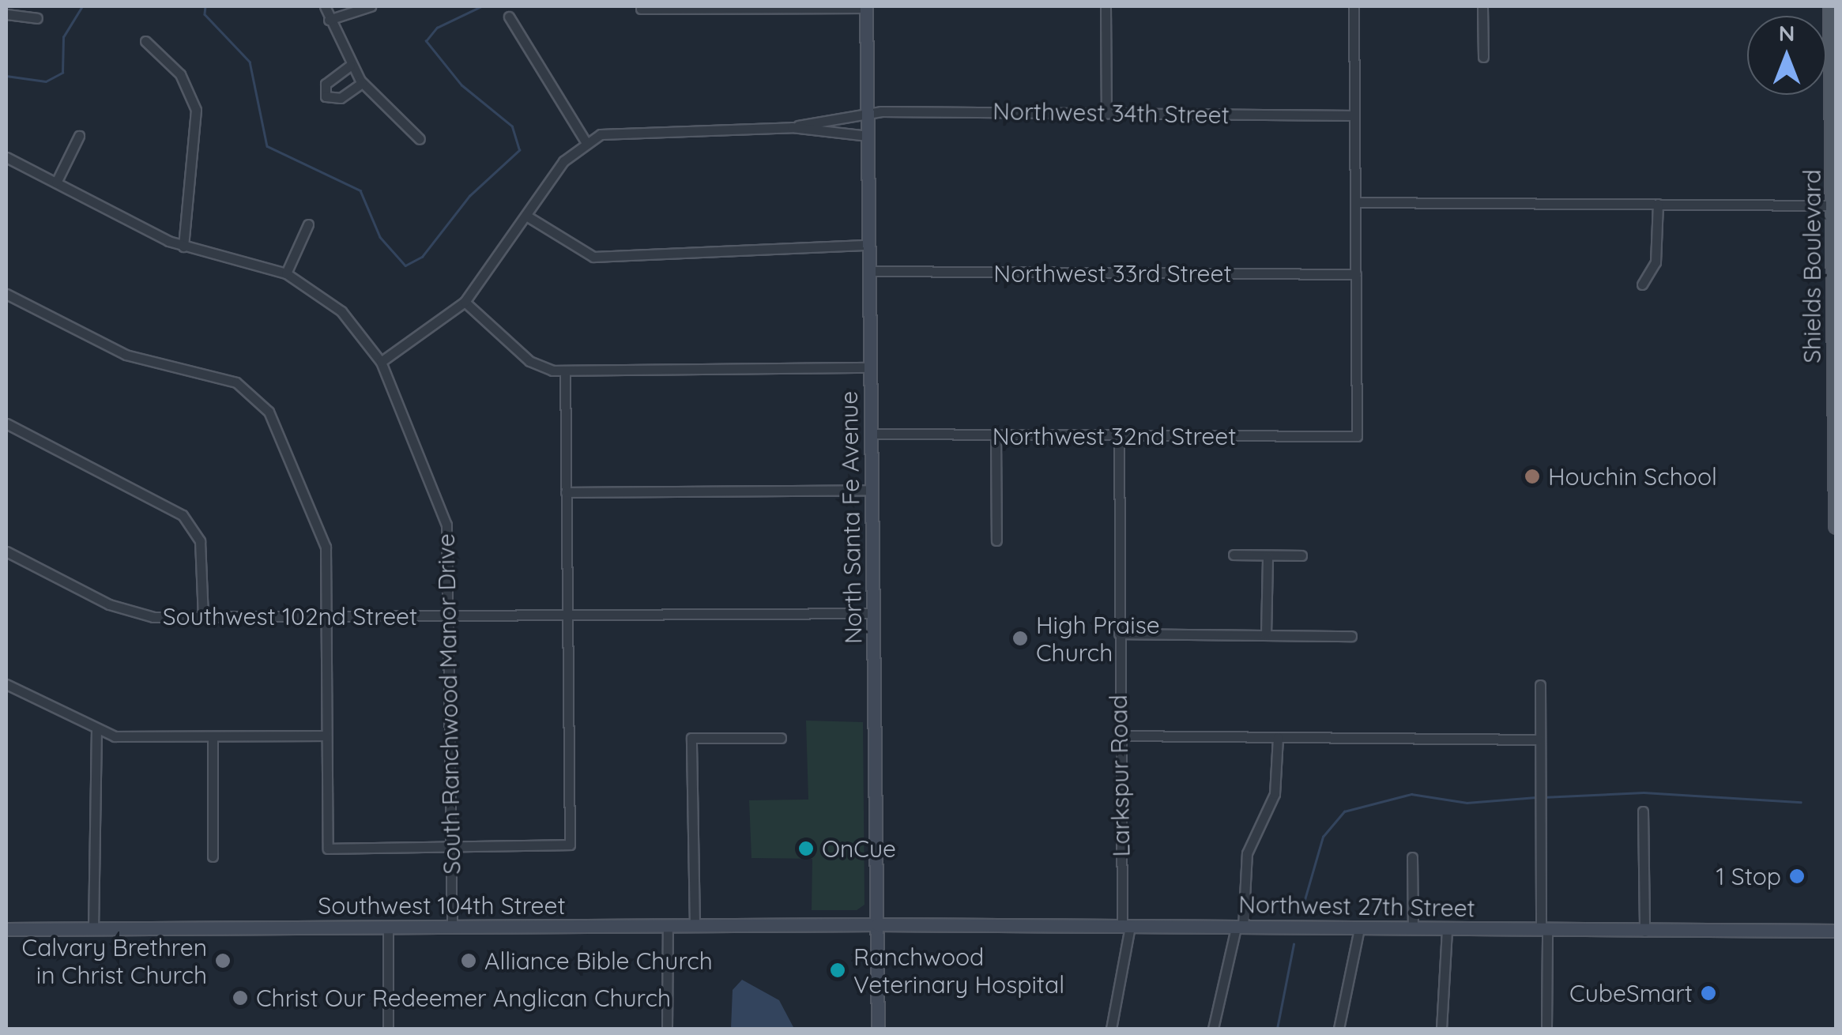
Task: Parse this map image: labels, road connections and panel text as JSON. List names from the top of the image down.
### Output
{
  "streets": {
    "main road": [
      "Shields Boulevard",
      "North Santa Fe Avenue",
      "Southwest 104th Street",
      "Northwest 27th Street"
    ],
    "street": [
      "Northwest 34th Street",
      "Northwest 33rd Street",
      "Northwest 32nd Street",
      "Southwest 102nd Street",
      "South Ranchwood Manor Drive",
      "Larkspur Road"
    ]
  },
  "crossings": [
    ["Northwest 34th Street", "North Santa Fe Avenue"],
    ["Northwest 33rd Street", "Northwest 32nd Street"],
    ["Northwest 33rd Street", "North Santa Fe Avenue"],
    ["Northwest 32nd Street", "North Santa Fe Avenue"],
    ["Northwest 32nd Street", "Larkspur Road"],
    ["North Santa Fe Avenue", "Southwest 102nd Street"],
    ["North Santa Fe Avenue", "Southwest 104th Street"],
    ["North Santa Fe Avenue", "Northwest 27th Street"],
    ["Southwest 102nd Street", "South Ranchwood Manor Drive"],
    ["South Ranchwood Manor Drive", "Southwest 104th Street"],
    ["Larkspur Road", "Northwest 27th Street"],
    ["Southwest 104th Street", "Northwest 27th Street"]
  ],
  "places": [
    "Houchin School",
    "High Praise Church",
    "OnCue",
    "1 Stop",
    "Calvary Brethren in Christ Church",
    "Alliance Bible Church",
    "Ranchwood Veterinary Hospital",
    "CubeSmart",
    "Christ Our Redeemer Anglican Church"
  ],
  "north": "top"
}
